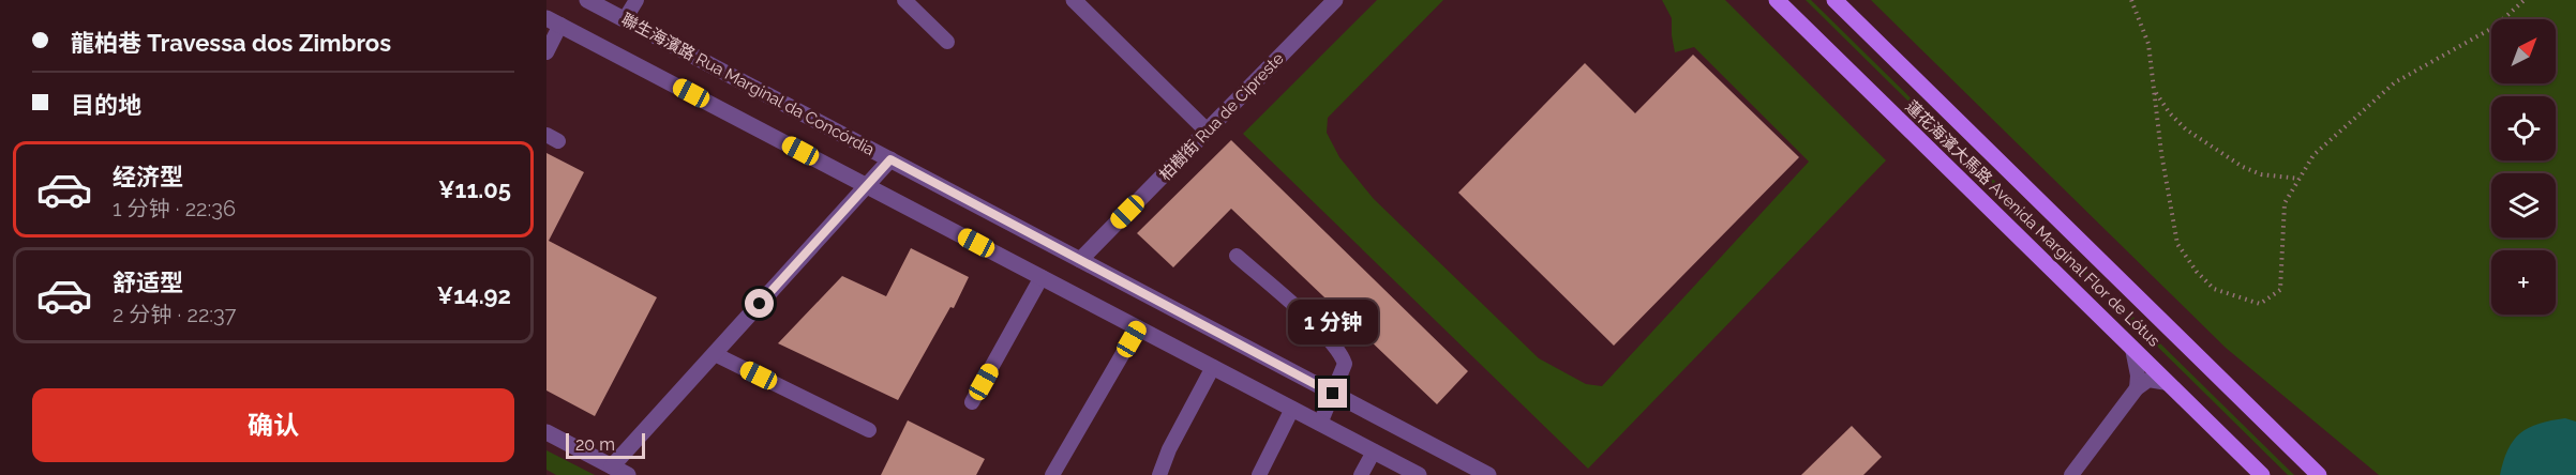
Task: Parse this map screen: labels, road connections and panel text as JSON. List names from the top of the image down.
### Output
{
  "streets": {
    "main road": ["蓮花海濱大馬路 Avenida Marginal Flor de Lótus"],
    "street": ["聯生海濱路 Rua Marginal da Concórdia", "柏樹街 Rua de Cipreste"]
  },
  "crossings": [
    ["聯生海濱路 Rua Marginal da Concórdia", "柏樹街 Rua de Cipreste"]
  ],
  "scale_bar": "20 m",
  "north": "top right",
  "page": {
    "banner": ["龍柏巷 Travessa dos Zimbros", "目的地"],
    "map_buttons": "+",
    "list": [
      {
        "name": "经济型",
        "note": "1 分钟 · 22:36",
        "value": "¥11.05"
      },
      {
        "name": "舒适型",
        "note": "2 分钟 · 22:37",
        "value": "¥14.92"
      }
    ],
    "bubble": "1 分钟",
    "buttons": "确认",
    "scale": "20 m"
  }
}
